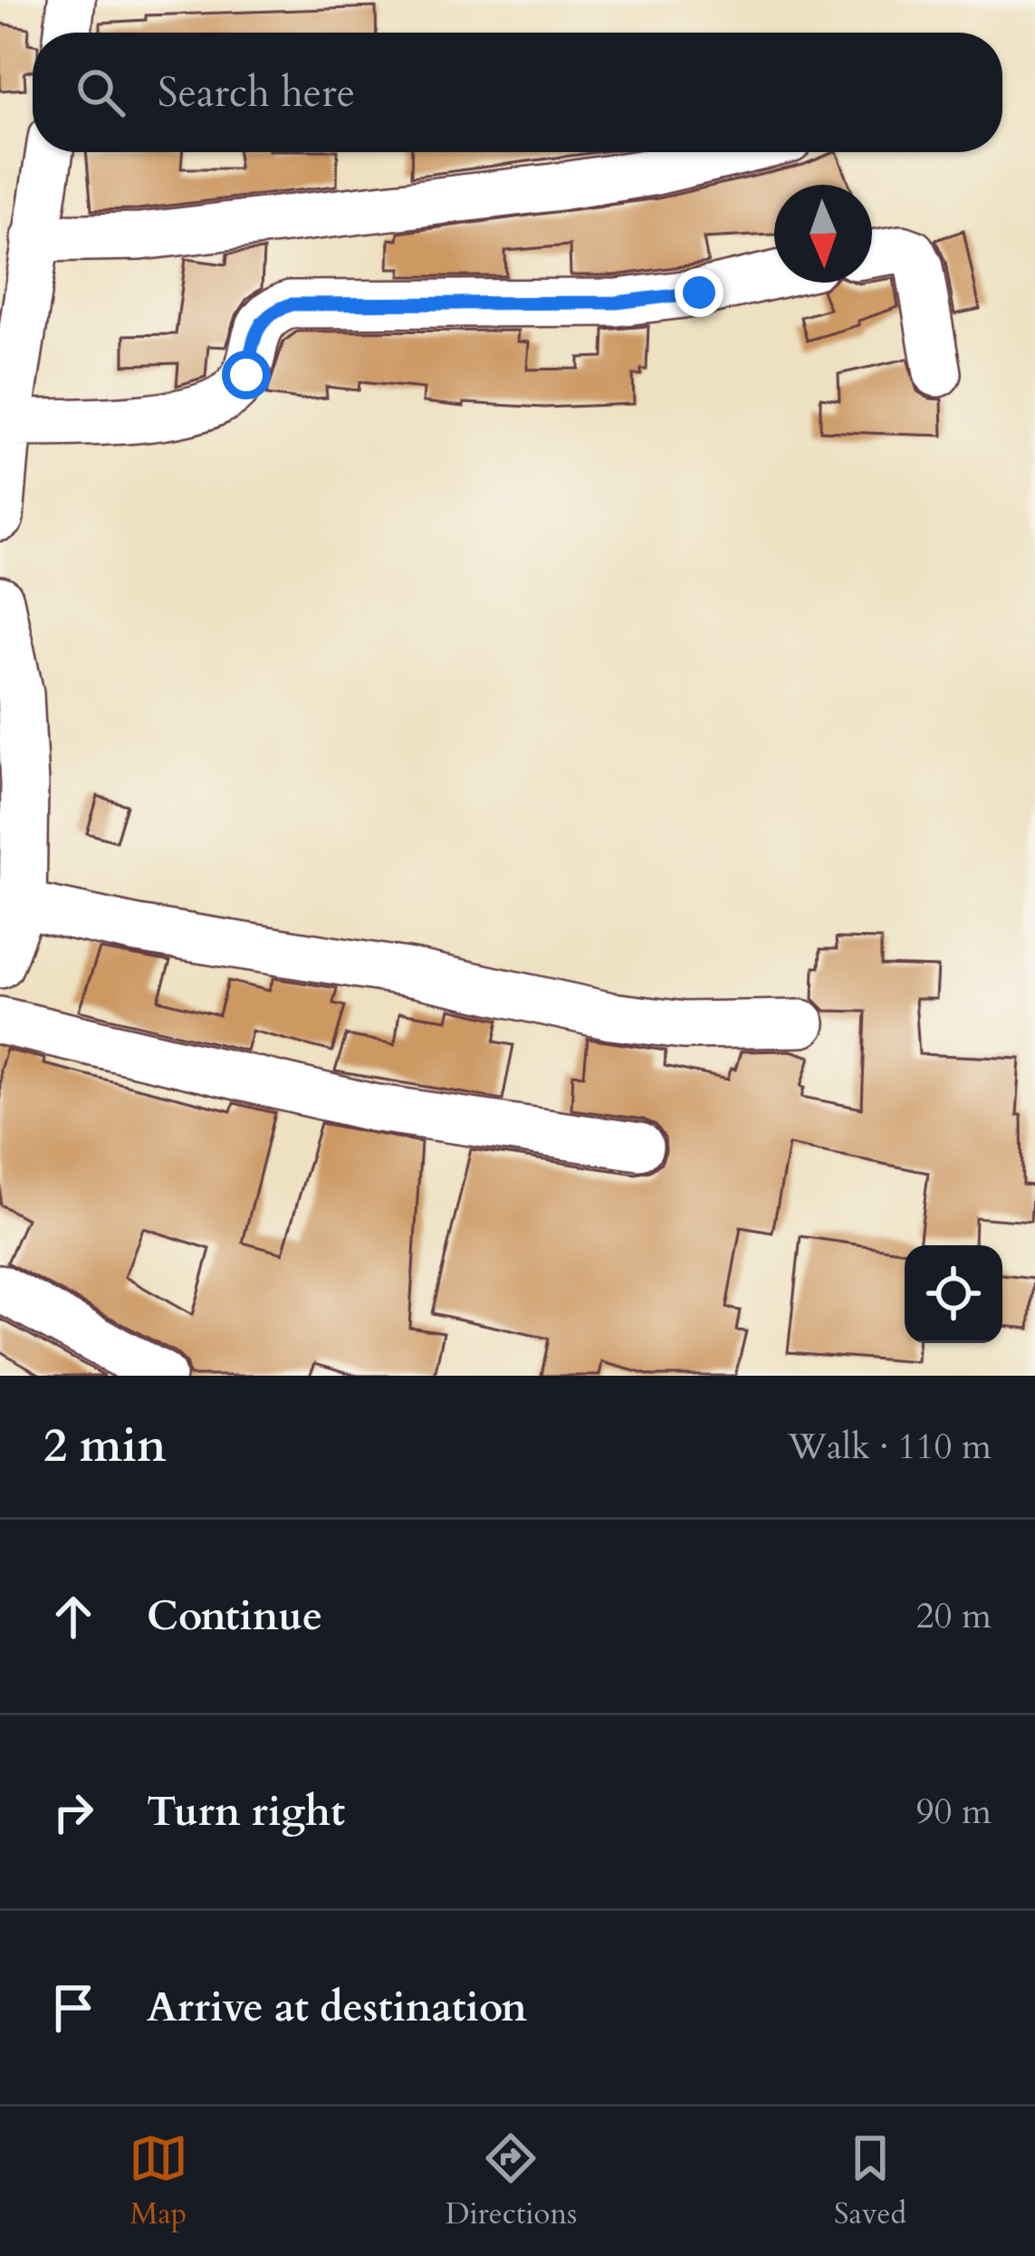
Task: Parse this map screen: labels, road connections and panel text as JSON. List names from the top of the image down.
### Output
{
  "north": "bottom",
  "page": {
    "search": "Search here",
    "heading": ["2 min", "Walk · 110 m"],
    "list": [
      ["Continue", "20 m"],
      ["Turn right", "90 m"],
      "Arrive at destination"
    ],
    "nav": ["Map", "Directions", "Saved"]
  }
}
